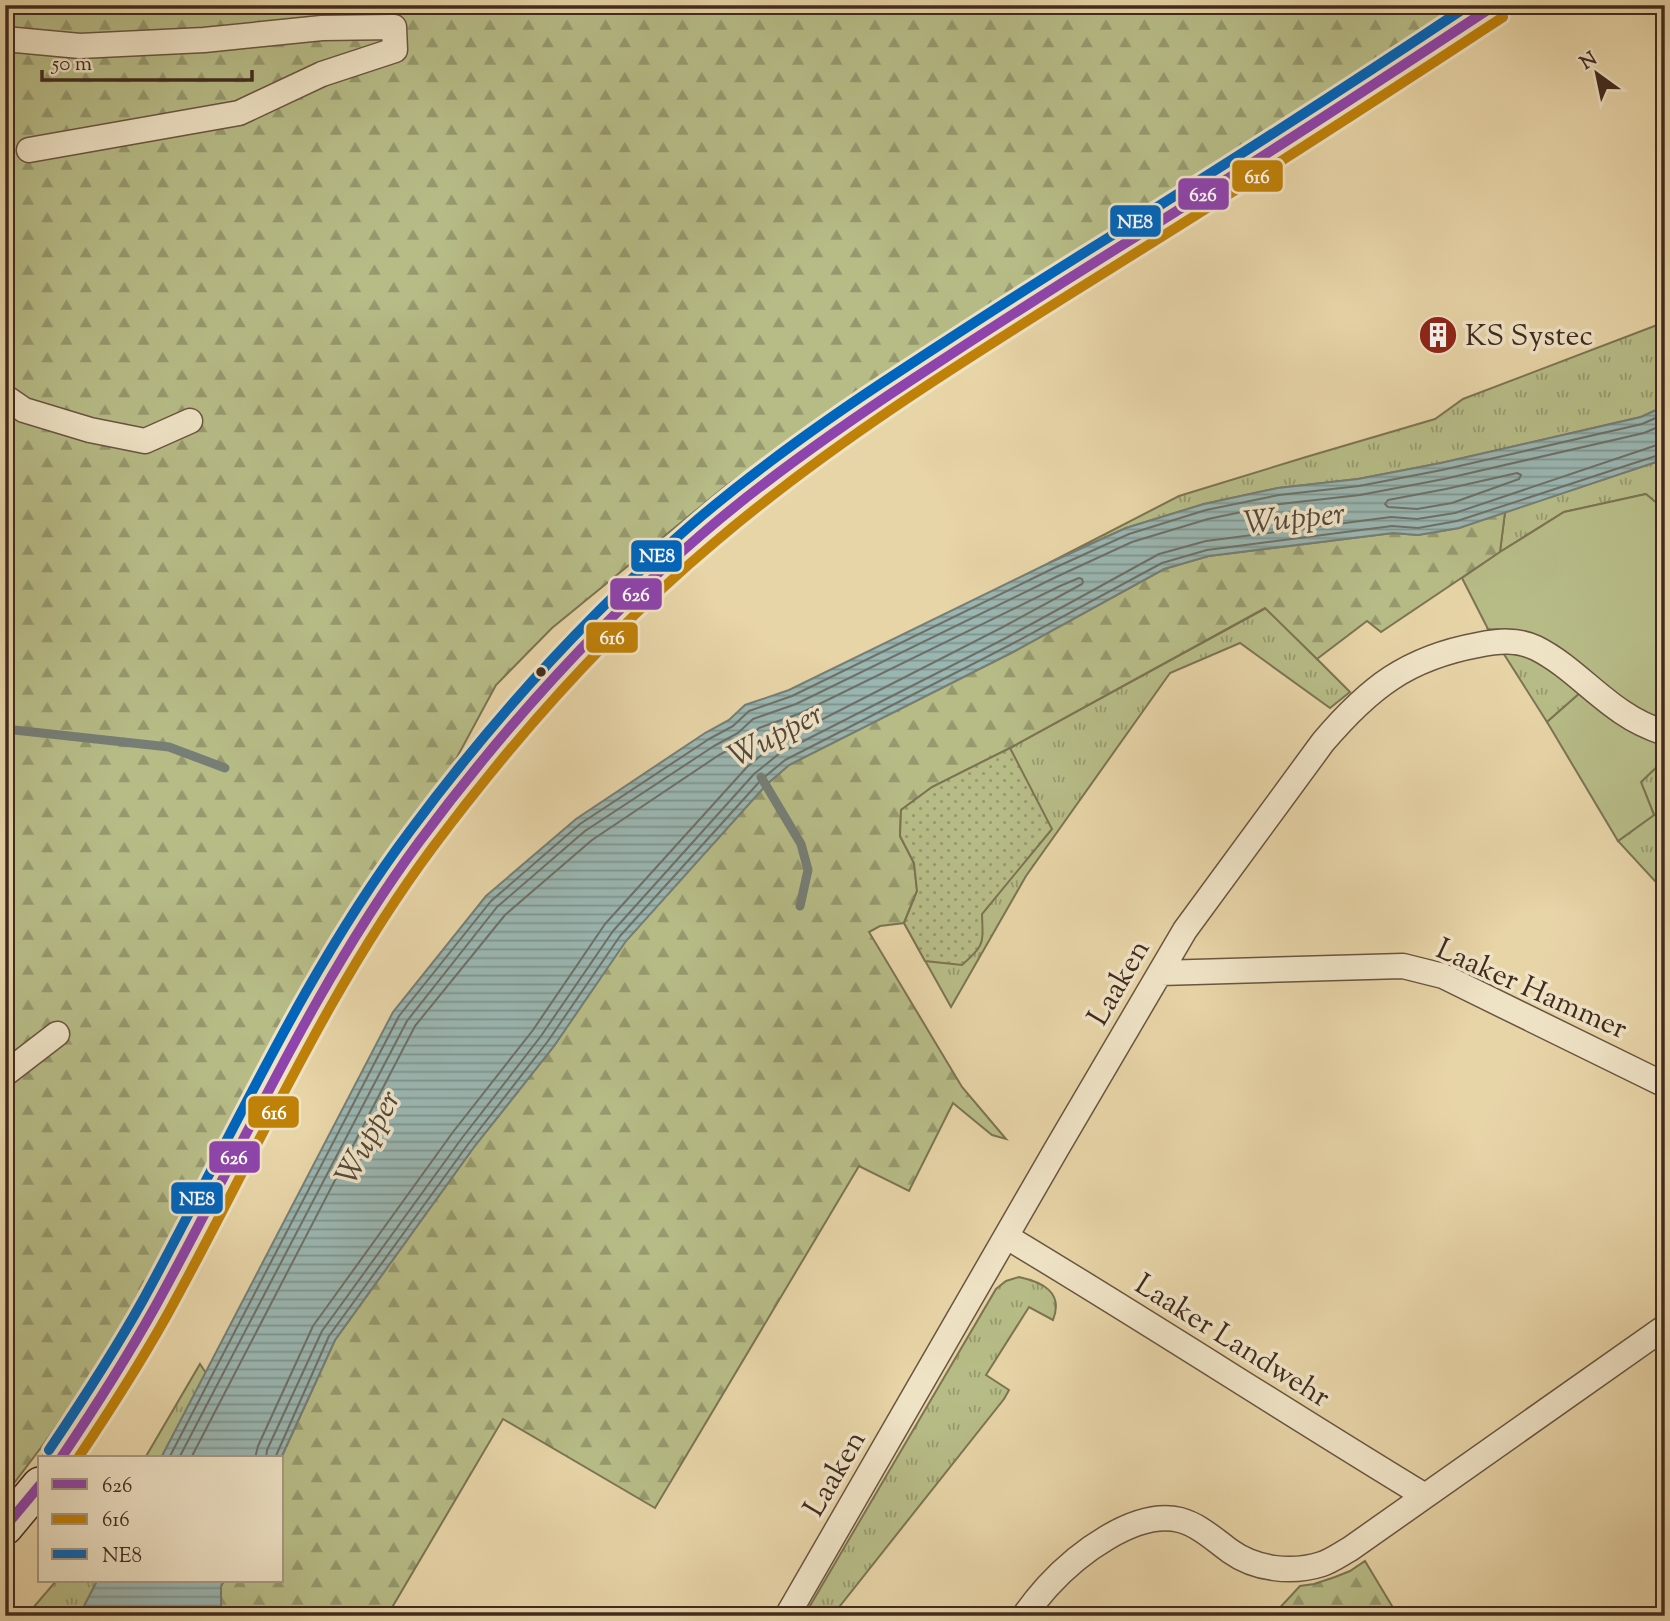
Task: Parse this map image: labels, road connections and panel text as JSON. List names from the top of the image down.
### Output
{
  "streets": {
    "street": ["Laaken", "Laaker Hammer", "Laaker Landwehr"]
  },
  "crossings": [
    ["Laaken", "Laaker Hammer"],
    ["Laaken", "Laaker Landwehr"]
  ],
  "water": ["Wupper"],
  "places": {
    "building": ["KS Systec"]
  },
  "lines": ["transit line 626", "transit line NE8", "transit line 616"],
  "legend": ["626", "616", "NE8"],
  "scale_bar": "50 m",
  "north": "top left"
}
